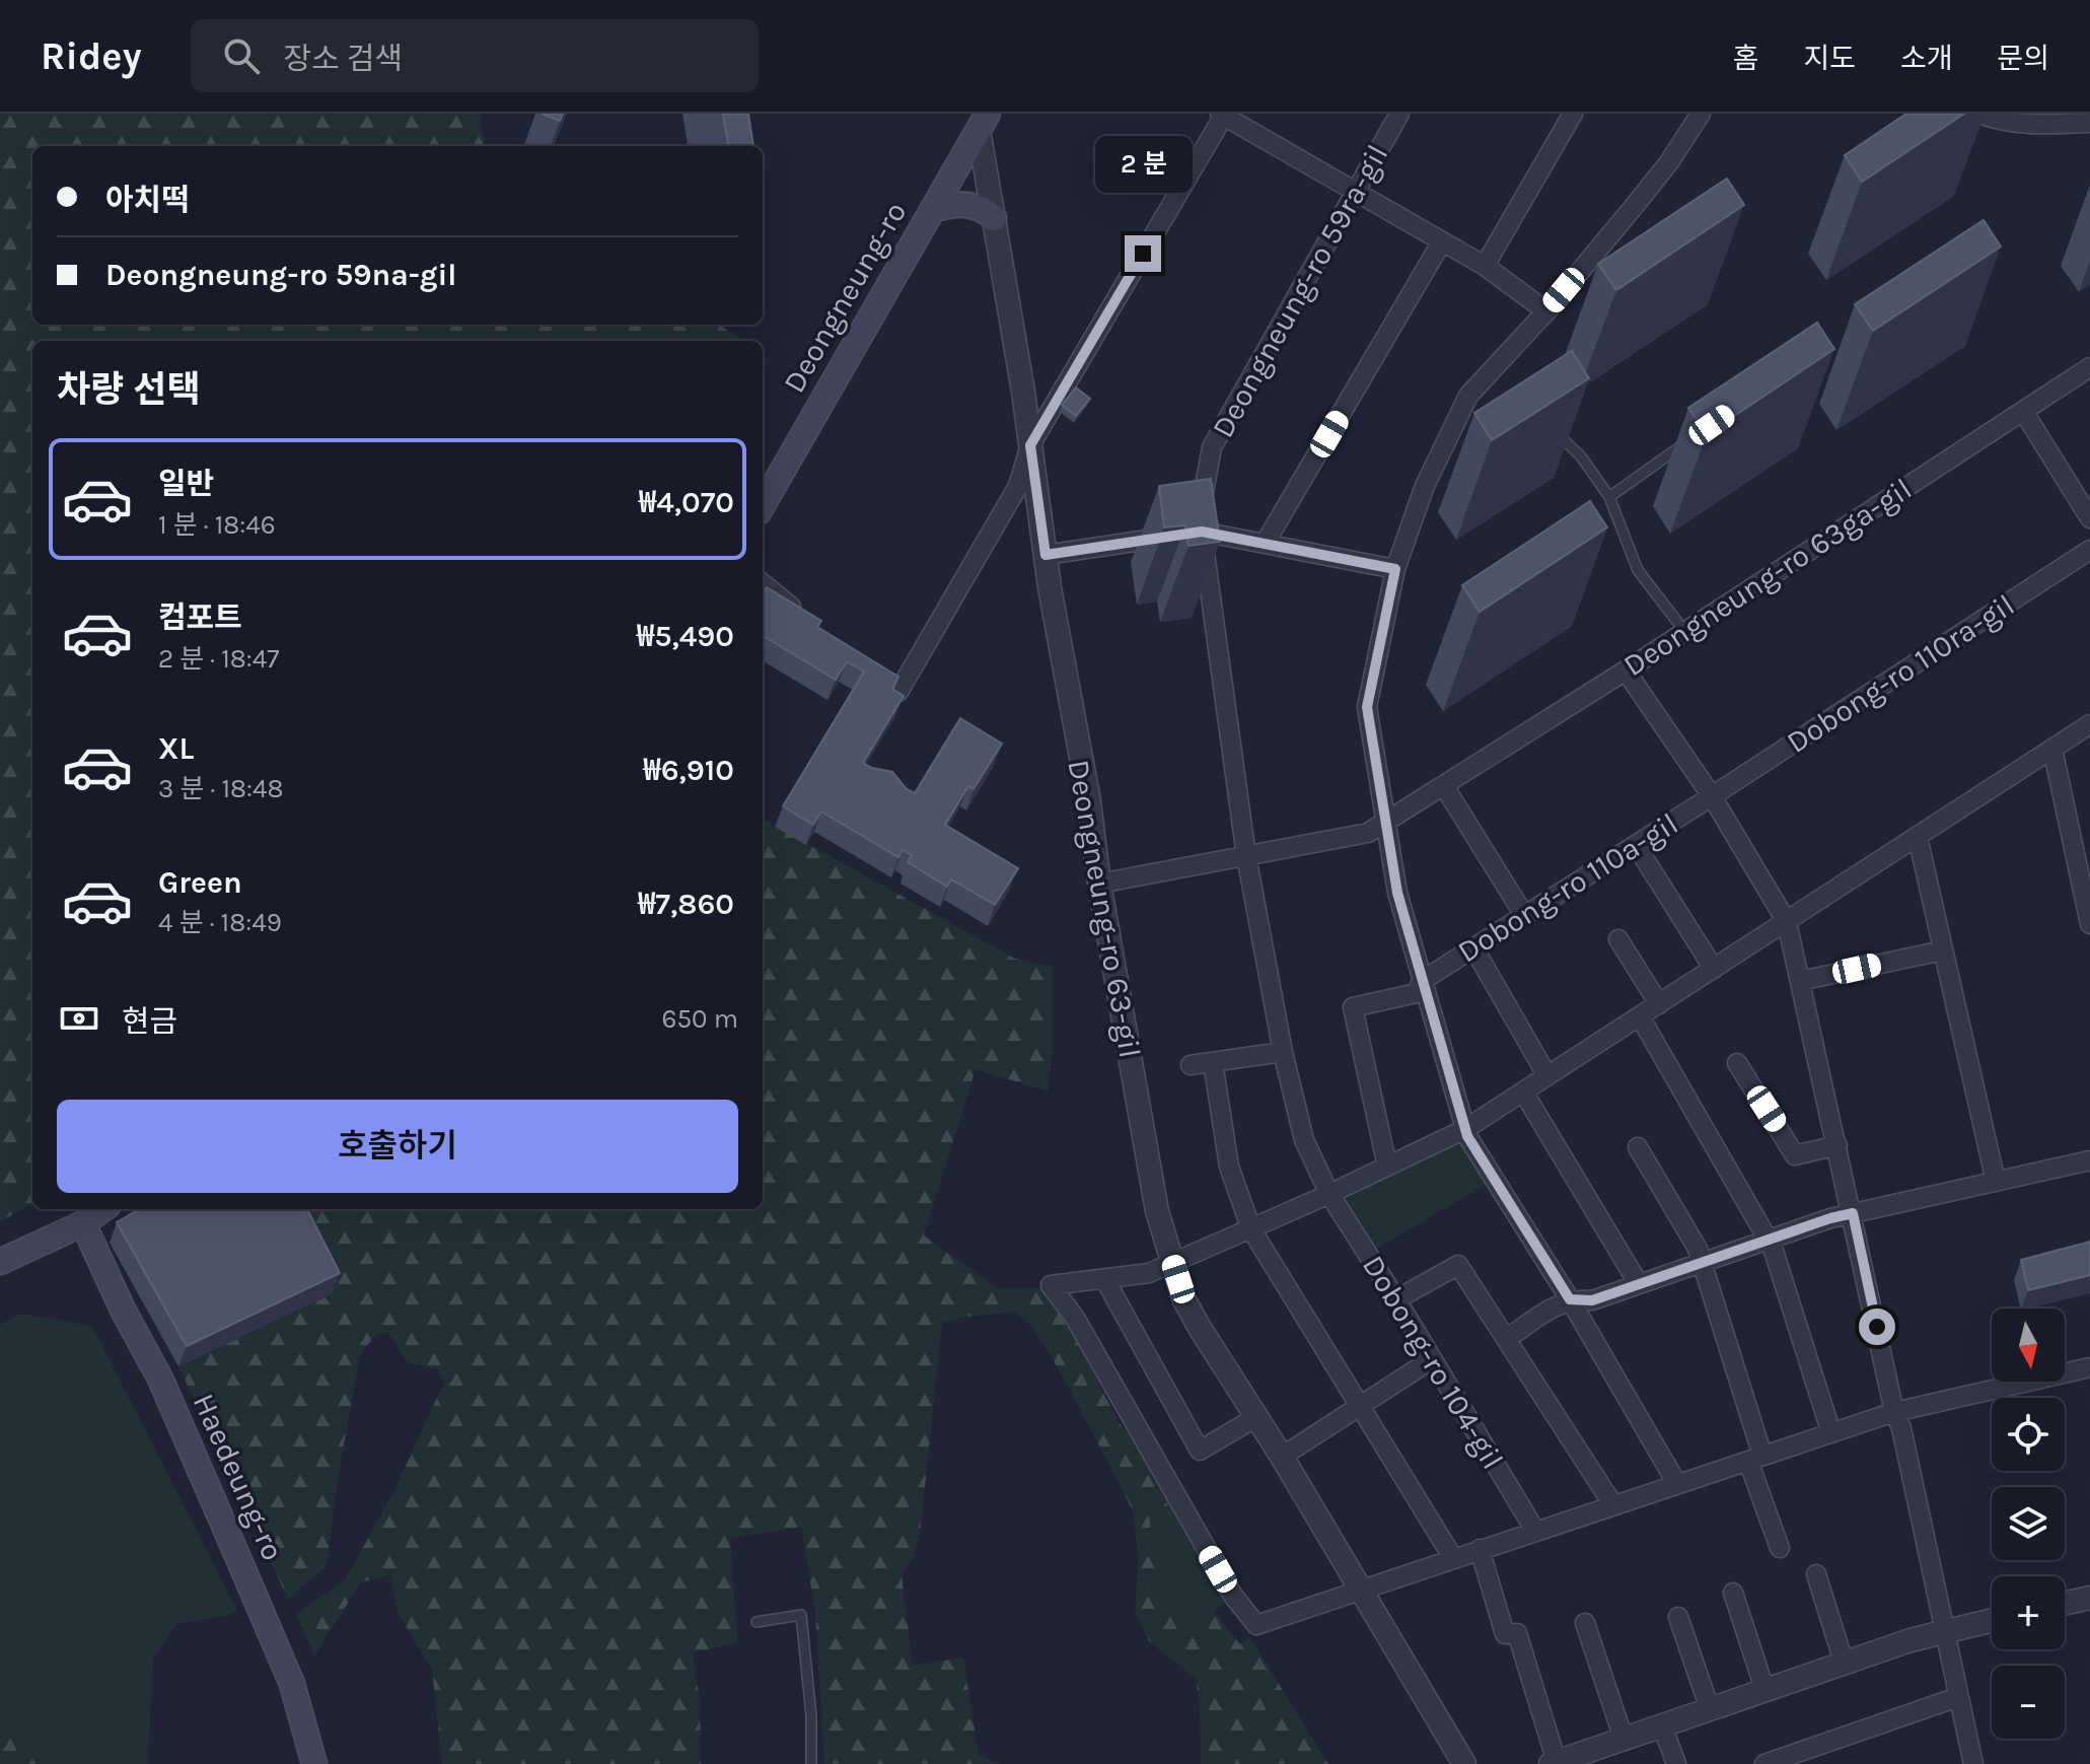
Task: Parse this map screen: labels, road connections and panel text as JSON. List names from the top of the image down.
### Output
{
  "streets": {
    "main road": ["Deongneung-ro", "Haedeung-ro"],
    "street": [
      "Deongneung-ro 59ra-gil",
      "Deongneung-ro 63ga-gil",
      "Dobong-ro 110ra-gil",
      "Dobong-ro 110a-gil",
      "Deongneung-ro 63-gil",
      "Dobong-ro 104-gil"
    ]
  },
  "crossings": [
    ["Deongneung-ro 59ra-gil", "Deongneung-ro 63ga-gil"],
    ["Deongneung-ro 59ra-gil", "Dobong-ro 104-gil"],
    ["Deongneung-ro", "Deongneung-ro 63-gil"],
    ["Deongneung-ro 63ga-gil", "Dobong-ro 110a-gil"],
    ["Deongneung-ro 63ga-gil", "Deongneung-ro 63-gil"],
    ["Deongneung-ro 63ga-gil", "Dobong-ro 104-gil"],
    ["Dobong-ro 110ra-gil", "Dobong-ro 110a-gil"],
    ["Deongneung-ro 63-gil", "Dobong-ro 104-gil"]
  ],
  "north": "bottom",
  "page": {
    "header": "Ridey",
    "search": "장소 검색",
    "nav": [
      "홈",
      "지도",
      "소개",
      "문의"
    ],
    "bubble": "2 분",
    "banner": ["아치떡", "Deongneung-ro 59na-gil"],
    "heading": "차량 선택",
    "list": [
      {
        "name": "일반",
        "note": "1 분 · 18:46",
        "value": "₩4,070"
      },
      {
        "name": "컴포트",
        "note": "2 분 · 18:47",
        "value": "₩5,490"
      },
      {
        "name": "XL",
        "note": "3 분 · 18:48",
        "value": "₩6,910"
      },
      {
        "name": "Green",
        "note": "4 분 · 18:49",
        "value": "₩7,860"
      }
    ],
    "pay": ["현금", "650 m"],
    "buttons": "호출하기",
    "map_buttons": ["+", "−"]
  }
}
